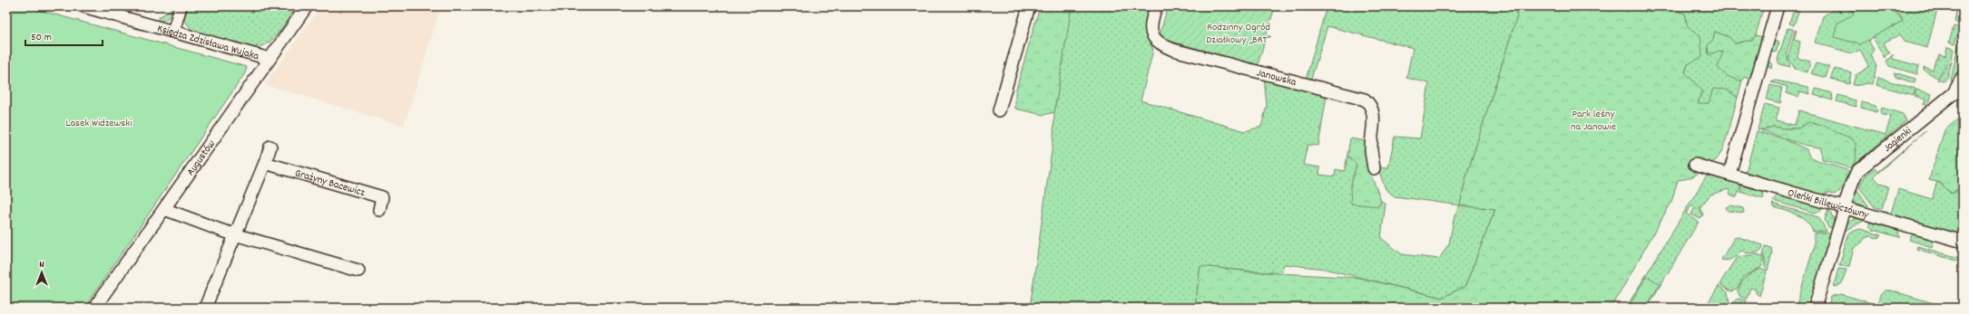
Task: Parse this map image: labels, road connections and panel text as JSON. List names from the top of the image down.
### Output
{
  "streets": {
    "street": [
      "Księdza Zdzisława Wujaka",
      "Janowska",
      "Jagienki",
      "Augustów",
      "Grażyny Bacewicz",
      "Oleńki Billewiczówny"
    ]
  },
  "crossings": [
    ["Księdza Zdzisława Wujaka", "Augustów"],
    ["Jagienki", "Oleńki Billewiczówny"]
  ],
  "parks": ["Rodzinny Ogród Działkowy „BRT”", "Park leśny na Janowie", "Lasek Widzewski"],
  "scale_bar": "50 m",
  "north": "top"
}
